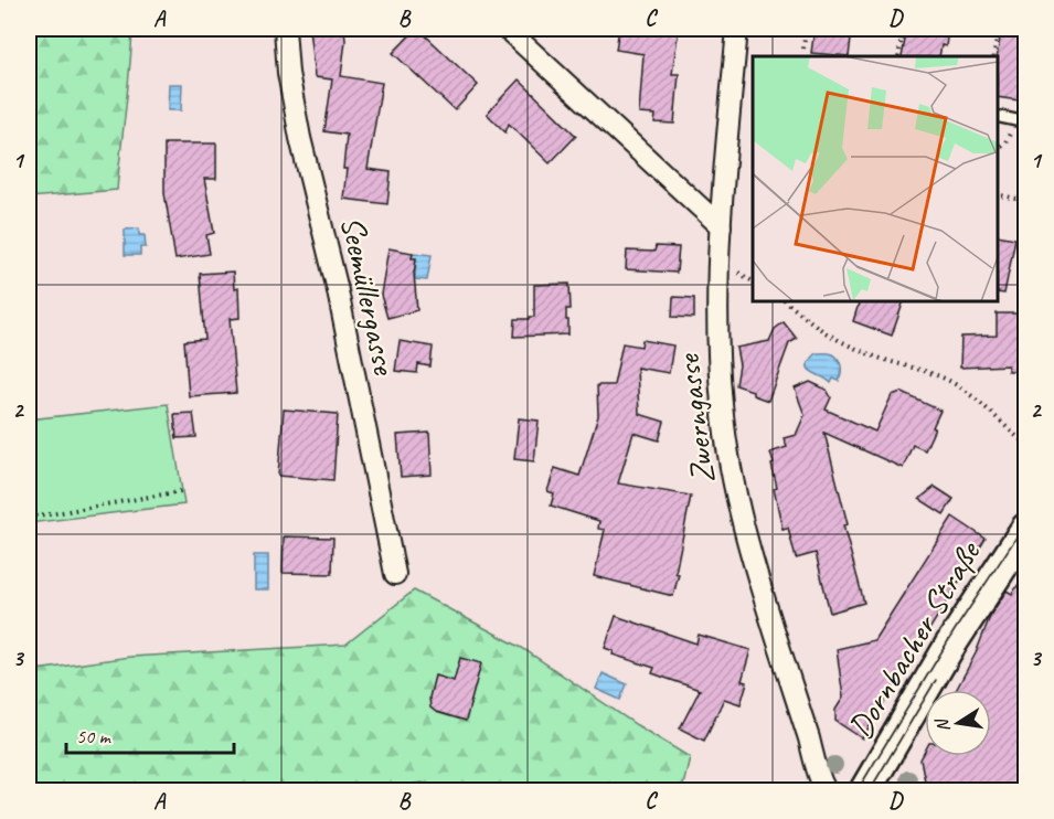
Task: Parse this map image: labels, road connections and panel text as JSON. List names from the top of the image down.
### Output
{
  "streets": {
    "main road": ["Dornbacher Straße"],
    "street": ["Seemüllergasse", "Zwerngasse"]
  },
  "scale_bar": "50 m",
  "north": "left",
  "grid": {
    "columns": [
      "A",
      "B",
      "C",
      "D"
    ],
    "rows": ["1", "2", "3"]
  }
}
